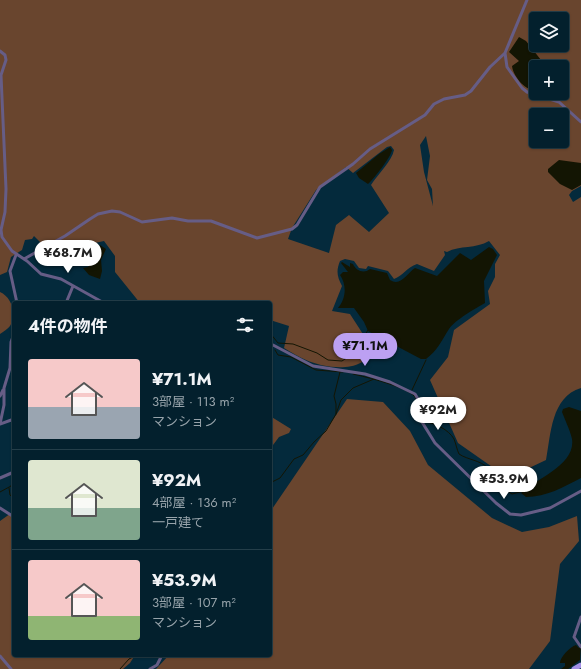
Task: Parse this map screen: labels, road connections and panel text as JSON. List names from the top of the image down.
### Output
{
  "page": {
    "map_buttons": ["+", "−"],
    "price": [
      "¥68.7M",
      "¥71.1M",
      "¥92M",
      "¥53.9M"
    ],
    "heading": "4件の物件",
    "list": [
      {
        "name": "¥71.1M",
        "note": "3部屋 · 113 m² · マンション"
      },
      {
        "name": "¥92M",
        "note": "4部屋 · 136 m² · 一戸建て"
      },
      {
        "name": "¥53.9M",
        "note": "3部屋 · 107 m² · マンション"
      }
    ]
  }
}
